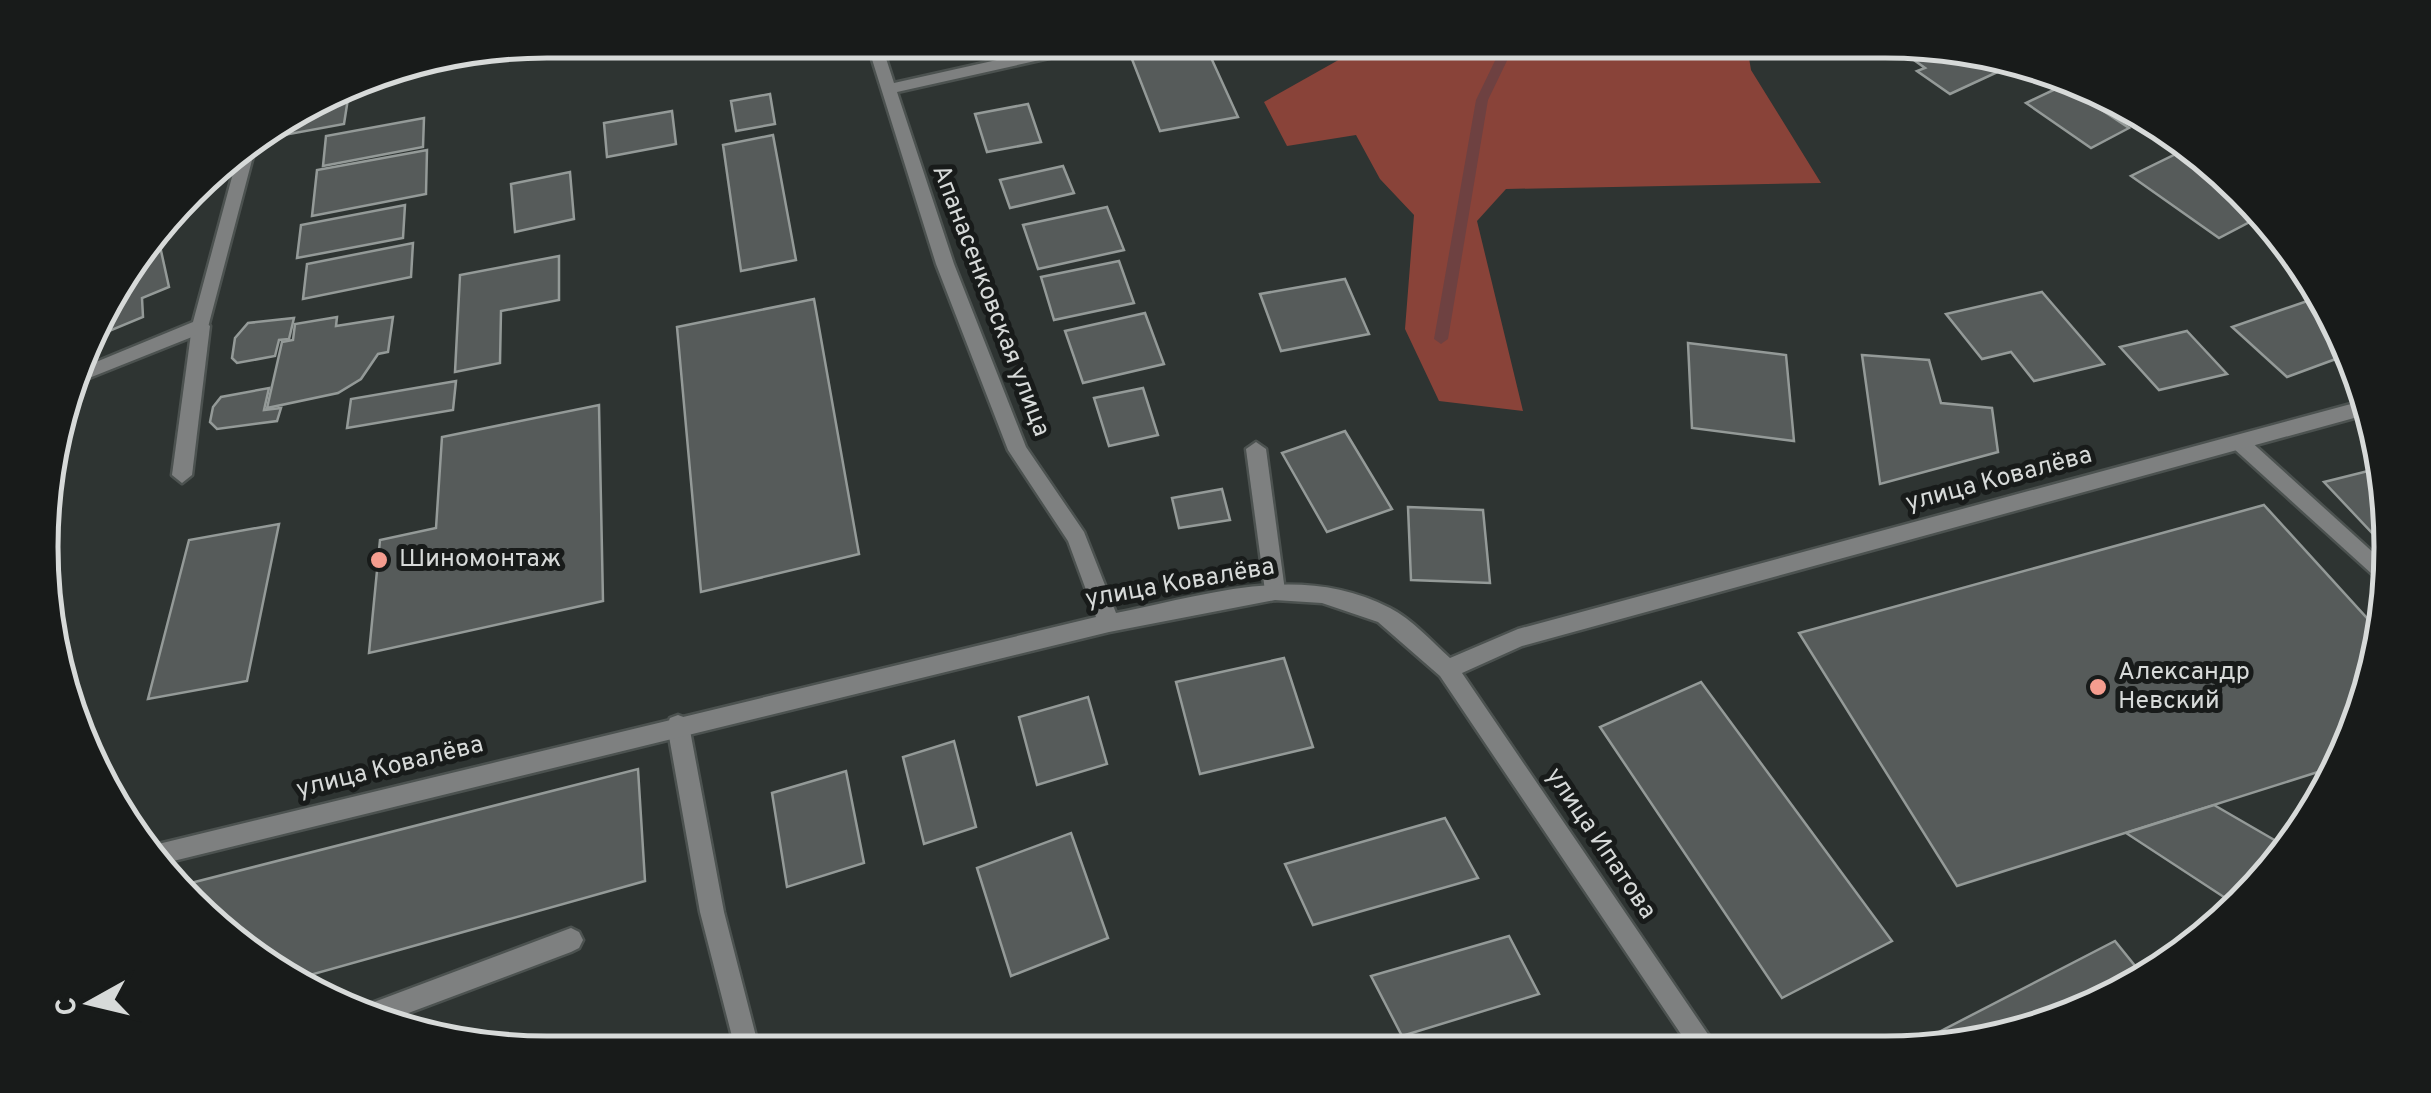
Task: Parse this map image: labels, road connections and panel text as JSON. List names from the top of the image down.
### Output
{
  "streets": {
    "street": ["Апанасенковская улица", "улица Ковалёва", "улица Ипатова"]
  },
  "crossings": [
    ["Апанасенковская улица", "улица Ковалёва"],
    ["улица Ковалёва", "улица Ипатова"]
  ],
  "places": ["Шиномонтаж", "Александр Невский"],
  "north": "left"
}
